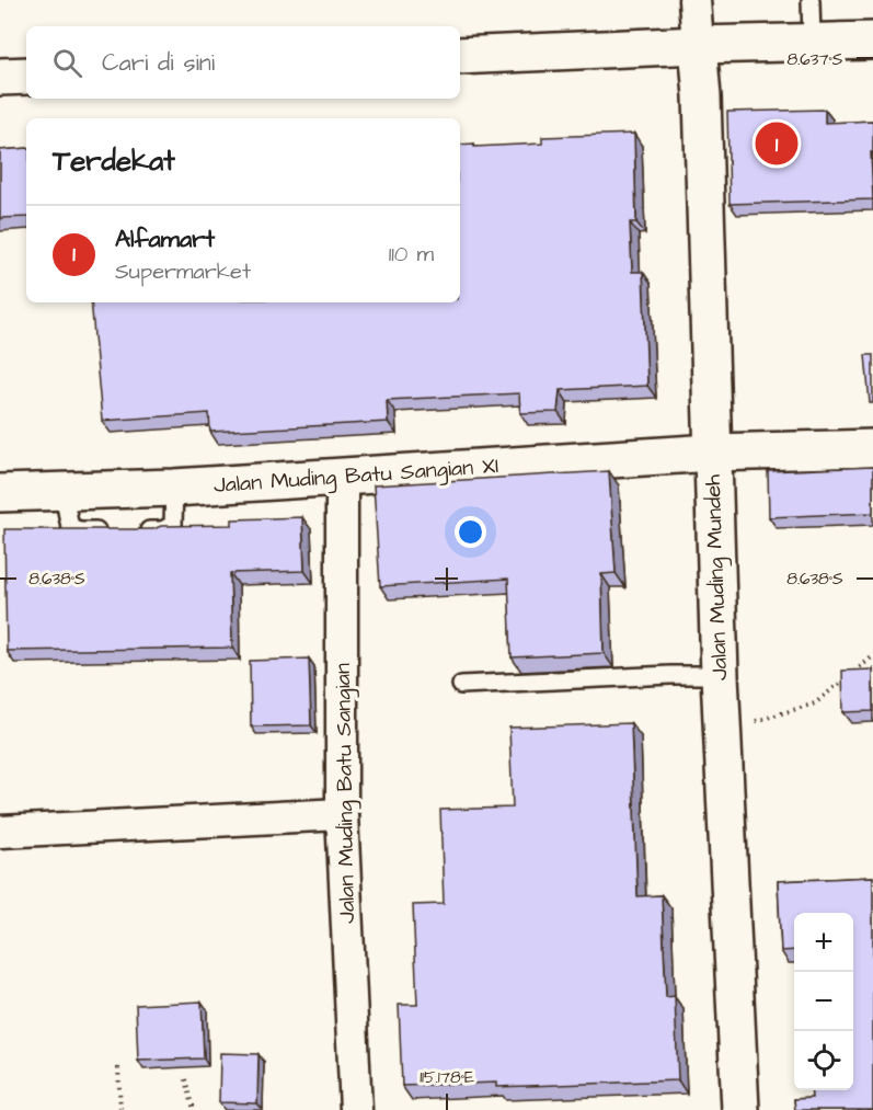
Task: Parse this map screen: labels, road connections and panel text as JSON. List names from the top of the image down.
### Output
{
  "streets": {
    "street": ["Jalan Muding Batu Sangian XI", "Jalan Muding Mundeh", "Jalan Muding Batu Sangian"]
  },
  "crossings": [
    ["Jalan Muding Batu Sangian XI", "Jalan Muding Mundeh"],
    ["Jalan Muding Batu Sangian XI", "Jalan Muding Batu Sangian"]
  ],
  "page": {
    "search": "Cari di sini",
    "heading": "Terdekat",
    "pins": "1",
    "list": [
      {
        "mark": "1",
        "name": "Alfamart",
        "note": "Supermarket",
        "value": "110 m"
      }
    ],
    "map_buttons": ["+", "−"]
  },
  "coordinates": ["8.637°S", "8.638°S", "115.178°E"]
}
